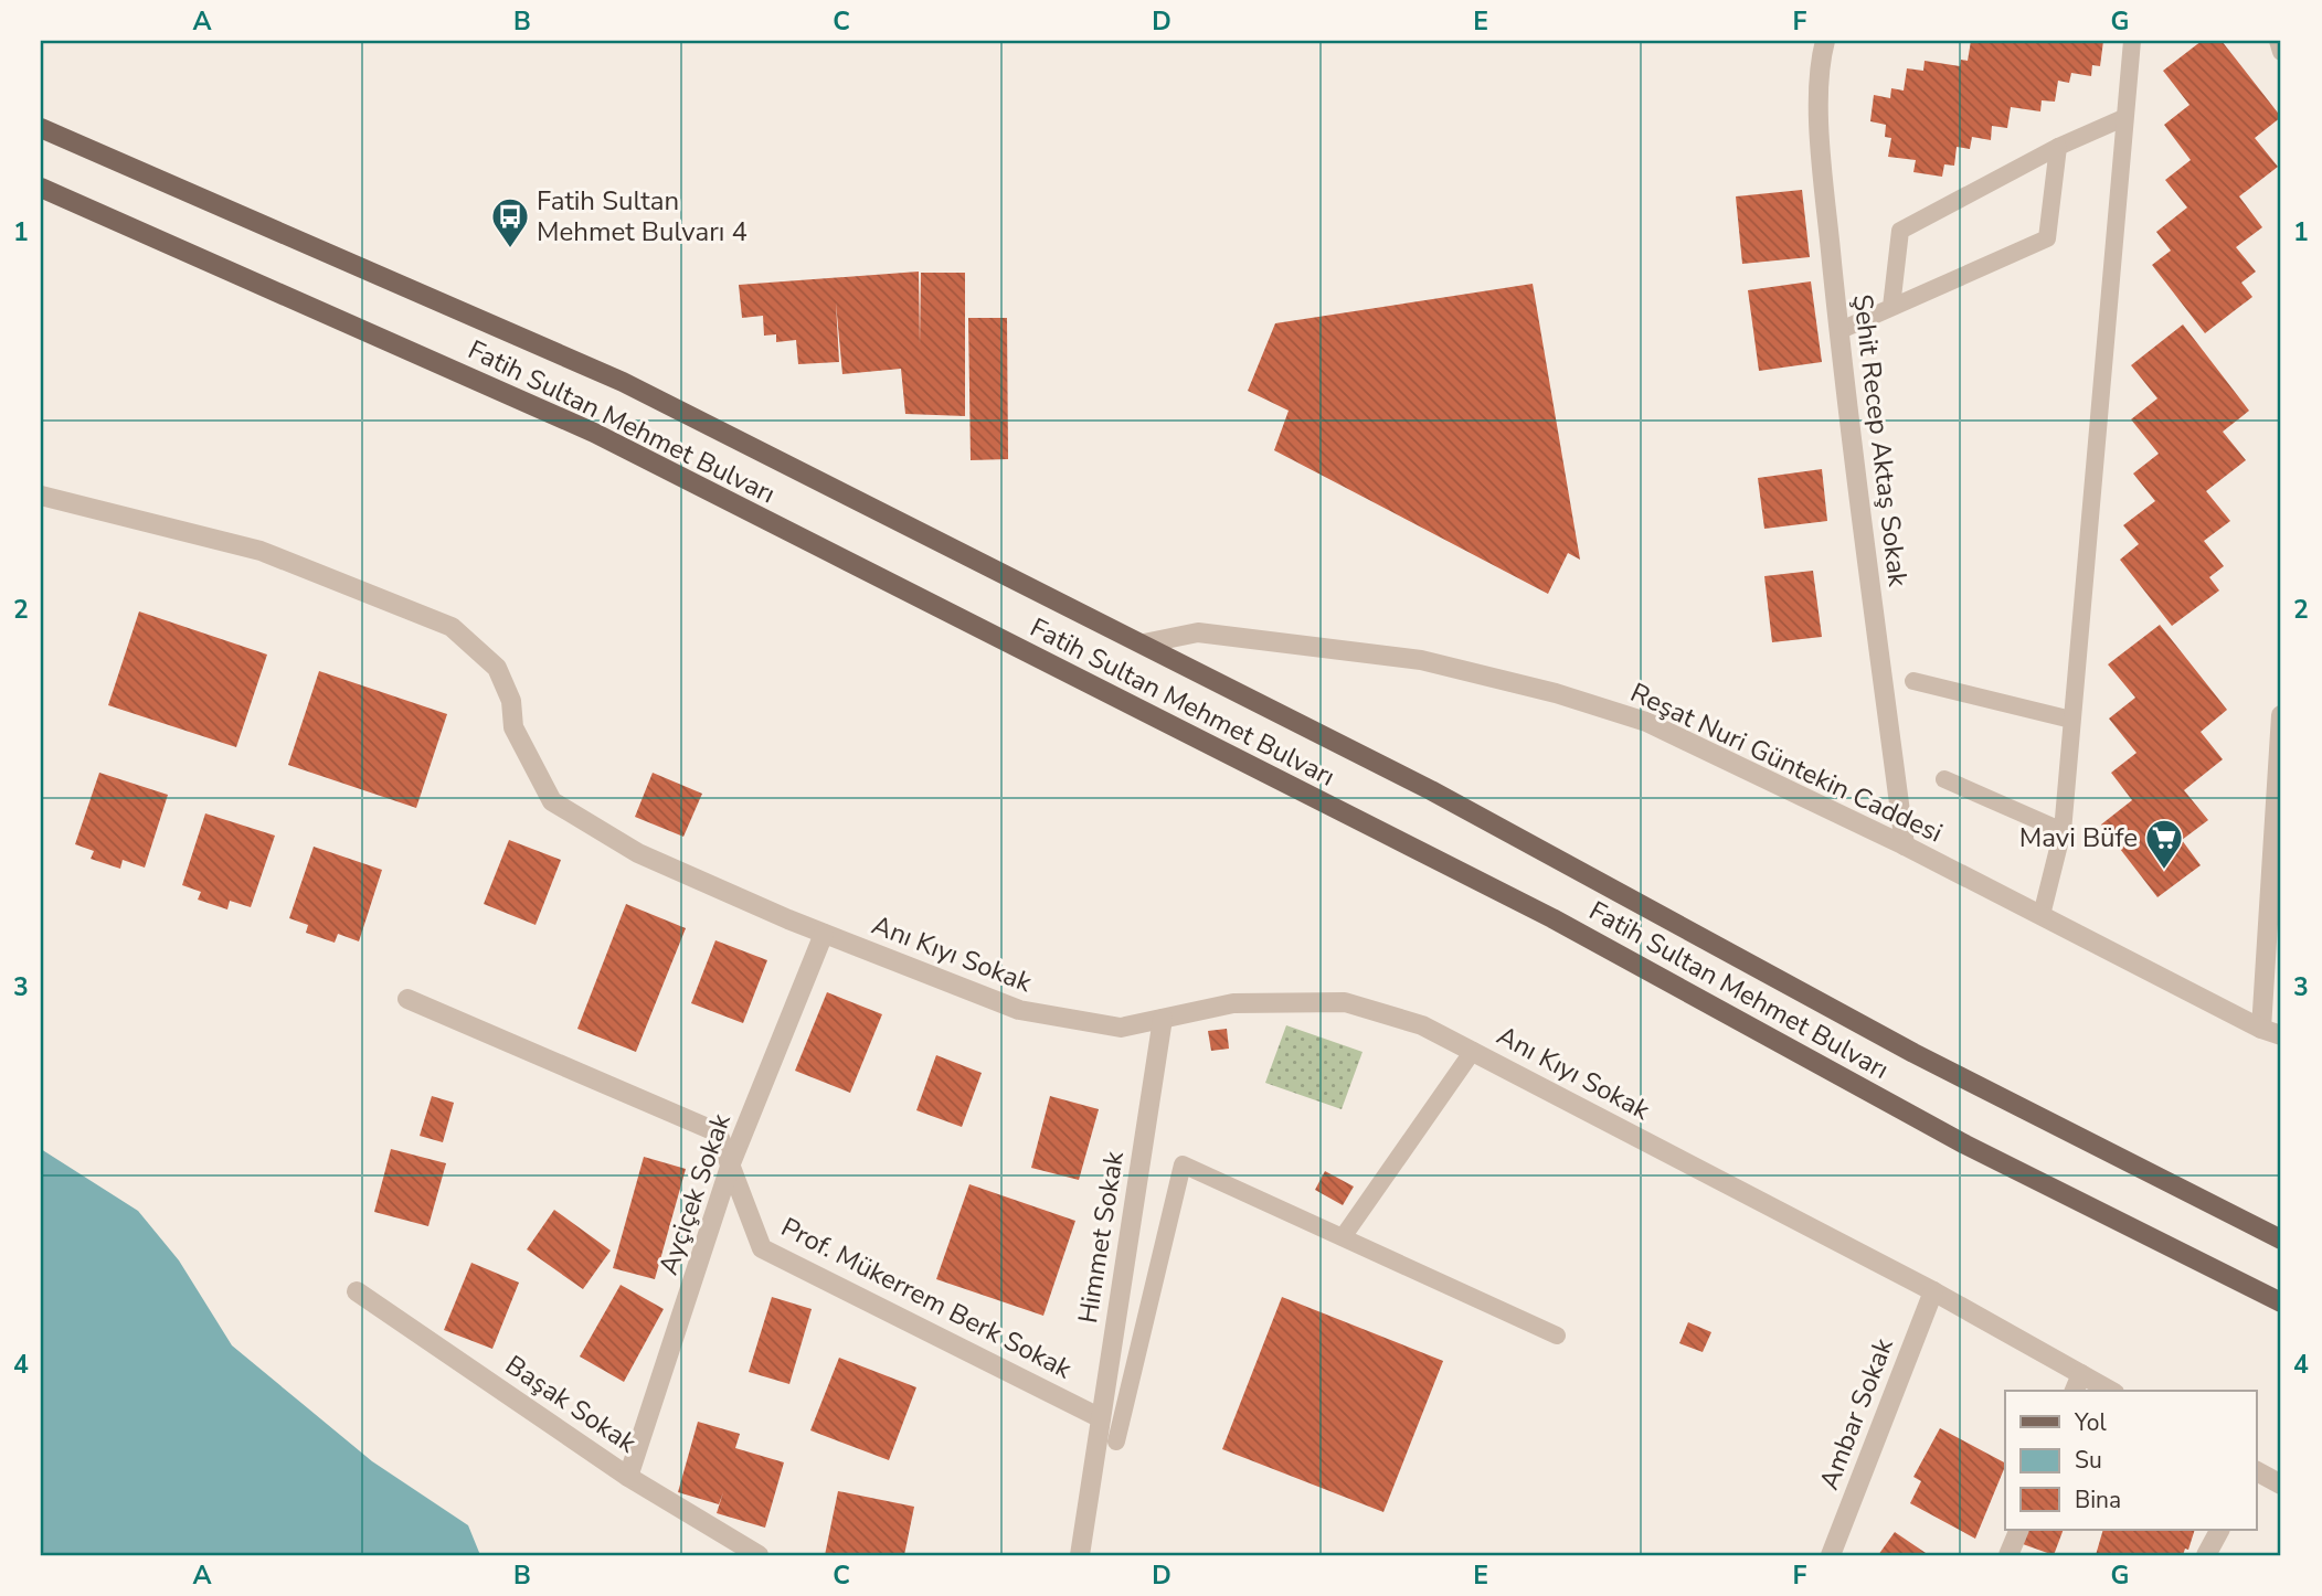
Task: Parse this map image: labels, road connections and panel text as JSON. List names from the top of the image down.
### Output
{
  "streets": {
    "main road": ["Fatih Sultan Mehmet Bulvarı"],
    "street": [
      "Şehit Recep Aktaş Sokak",
      "Reşat Nuri Güntekin Caddesi",
      "Anı Kıyı Sokak",
      "Ayçiçek Sokak",
      "Himmet Sokak",
      "Prof. Mükerrem Berk Sokak",
      "Başak Sokak",
      "Ambar Sokak"
    ]
  },
  "crossings": [
    ["Fatih Sultan Mehmet Bulvarı", "Reşat Nuri Güntekin Caddesi"],
    ["Şehit Recep Aktaş Sokak", "Reşat Nuri Güntekin Caddesi"],
    ["Anı Kıyı Sokak", "Ayçiçek Sokak"],
    ["Anı Kıyı Sokak", "Himmet Sokak"],
    ["Anı Kıyı Sokak", "Ambar Sokak"],
    ["Ayçiçek Sokak", "Prof. Mükerrem Berk Sokak"],
    ["Ayçiçek Sokak", "Başak Sokak"],
    ["Himmet Sokak", "Prof. Mükerrem Berk Sokak"]
  ],
  "places": {
    "bus stop": ["Fatih Sultan Mehmet Bulvarı 4"],
    "supermarket": ["Mavi Büfe"]
  },
  "legend": ["Yol", "Su", "Bina"],
  "grid": {
    "columns": [
      "A",
      "B",
      "C",
      "D",
      "E",
      "F",
      "G"
    ],
    "rows": [
      "1",
      "2",
      "3",
      "4"
    ]
  }
}
